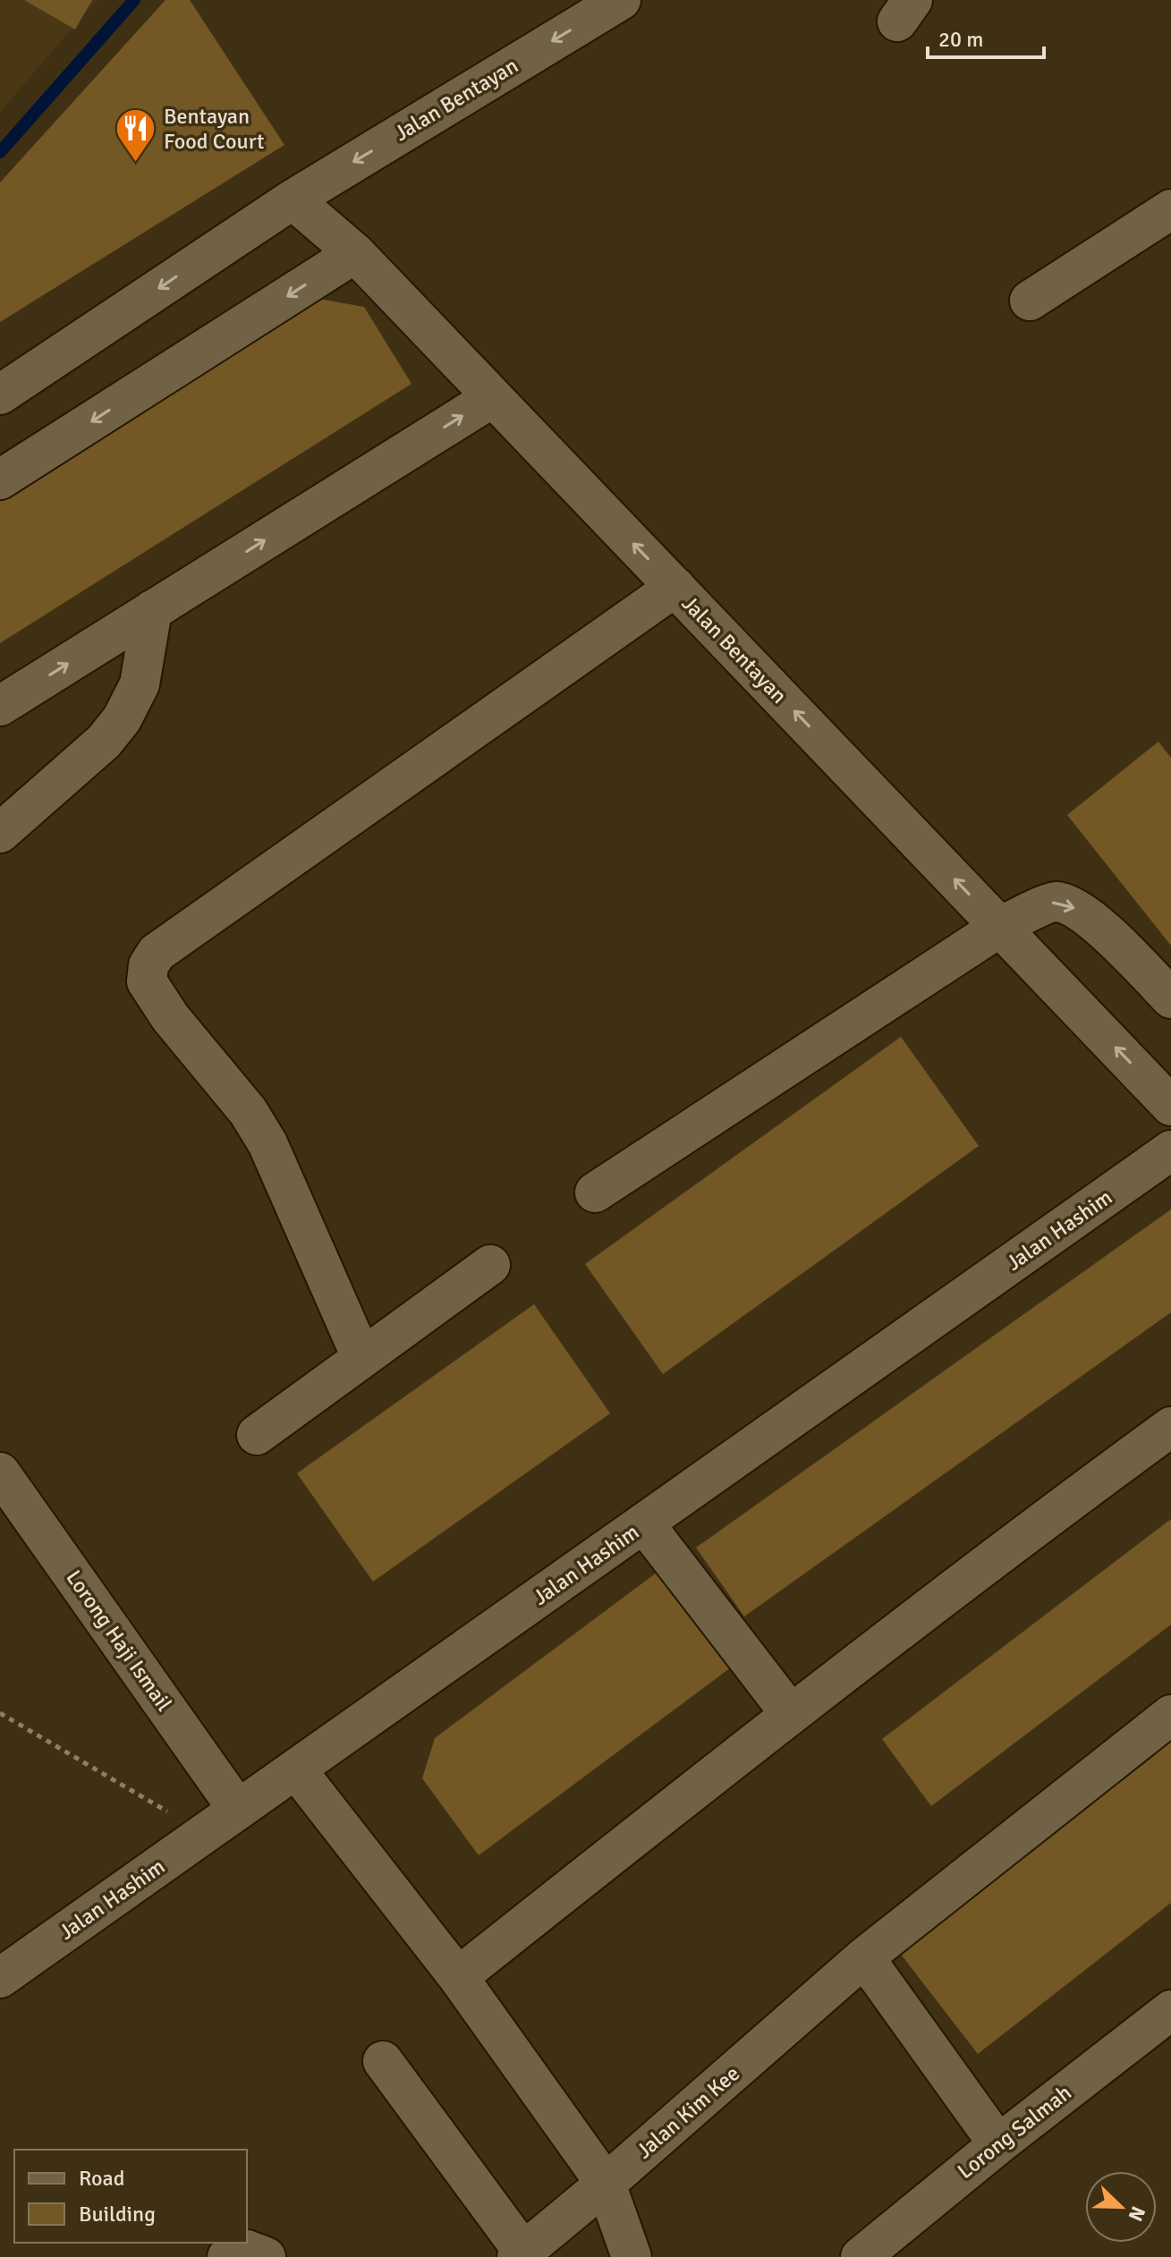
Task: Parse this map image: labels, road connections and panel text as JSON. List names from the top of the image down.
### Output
{
  "streets": {
    "street": [
      "Jalan Bentayan",
      "Jalan Hashim",
      "Lorong Haji Ismail",
      "Jalan Kim Kee",
      "Lorong Salmah"
    ]
  },
  "crossings": [
    ["Jalan Hashim", "Lorong Haji Ismail"]
  ],
  "places": {
    "restaurant": ["Bentayan Food Court"]
  },
  "legend": ["Road", "Building"],
  "scale_bar": "20 m",
  "north": "bottom right"
}
